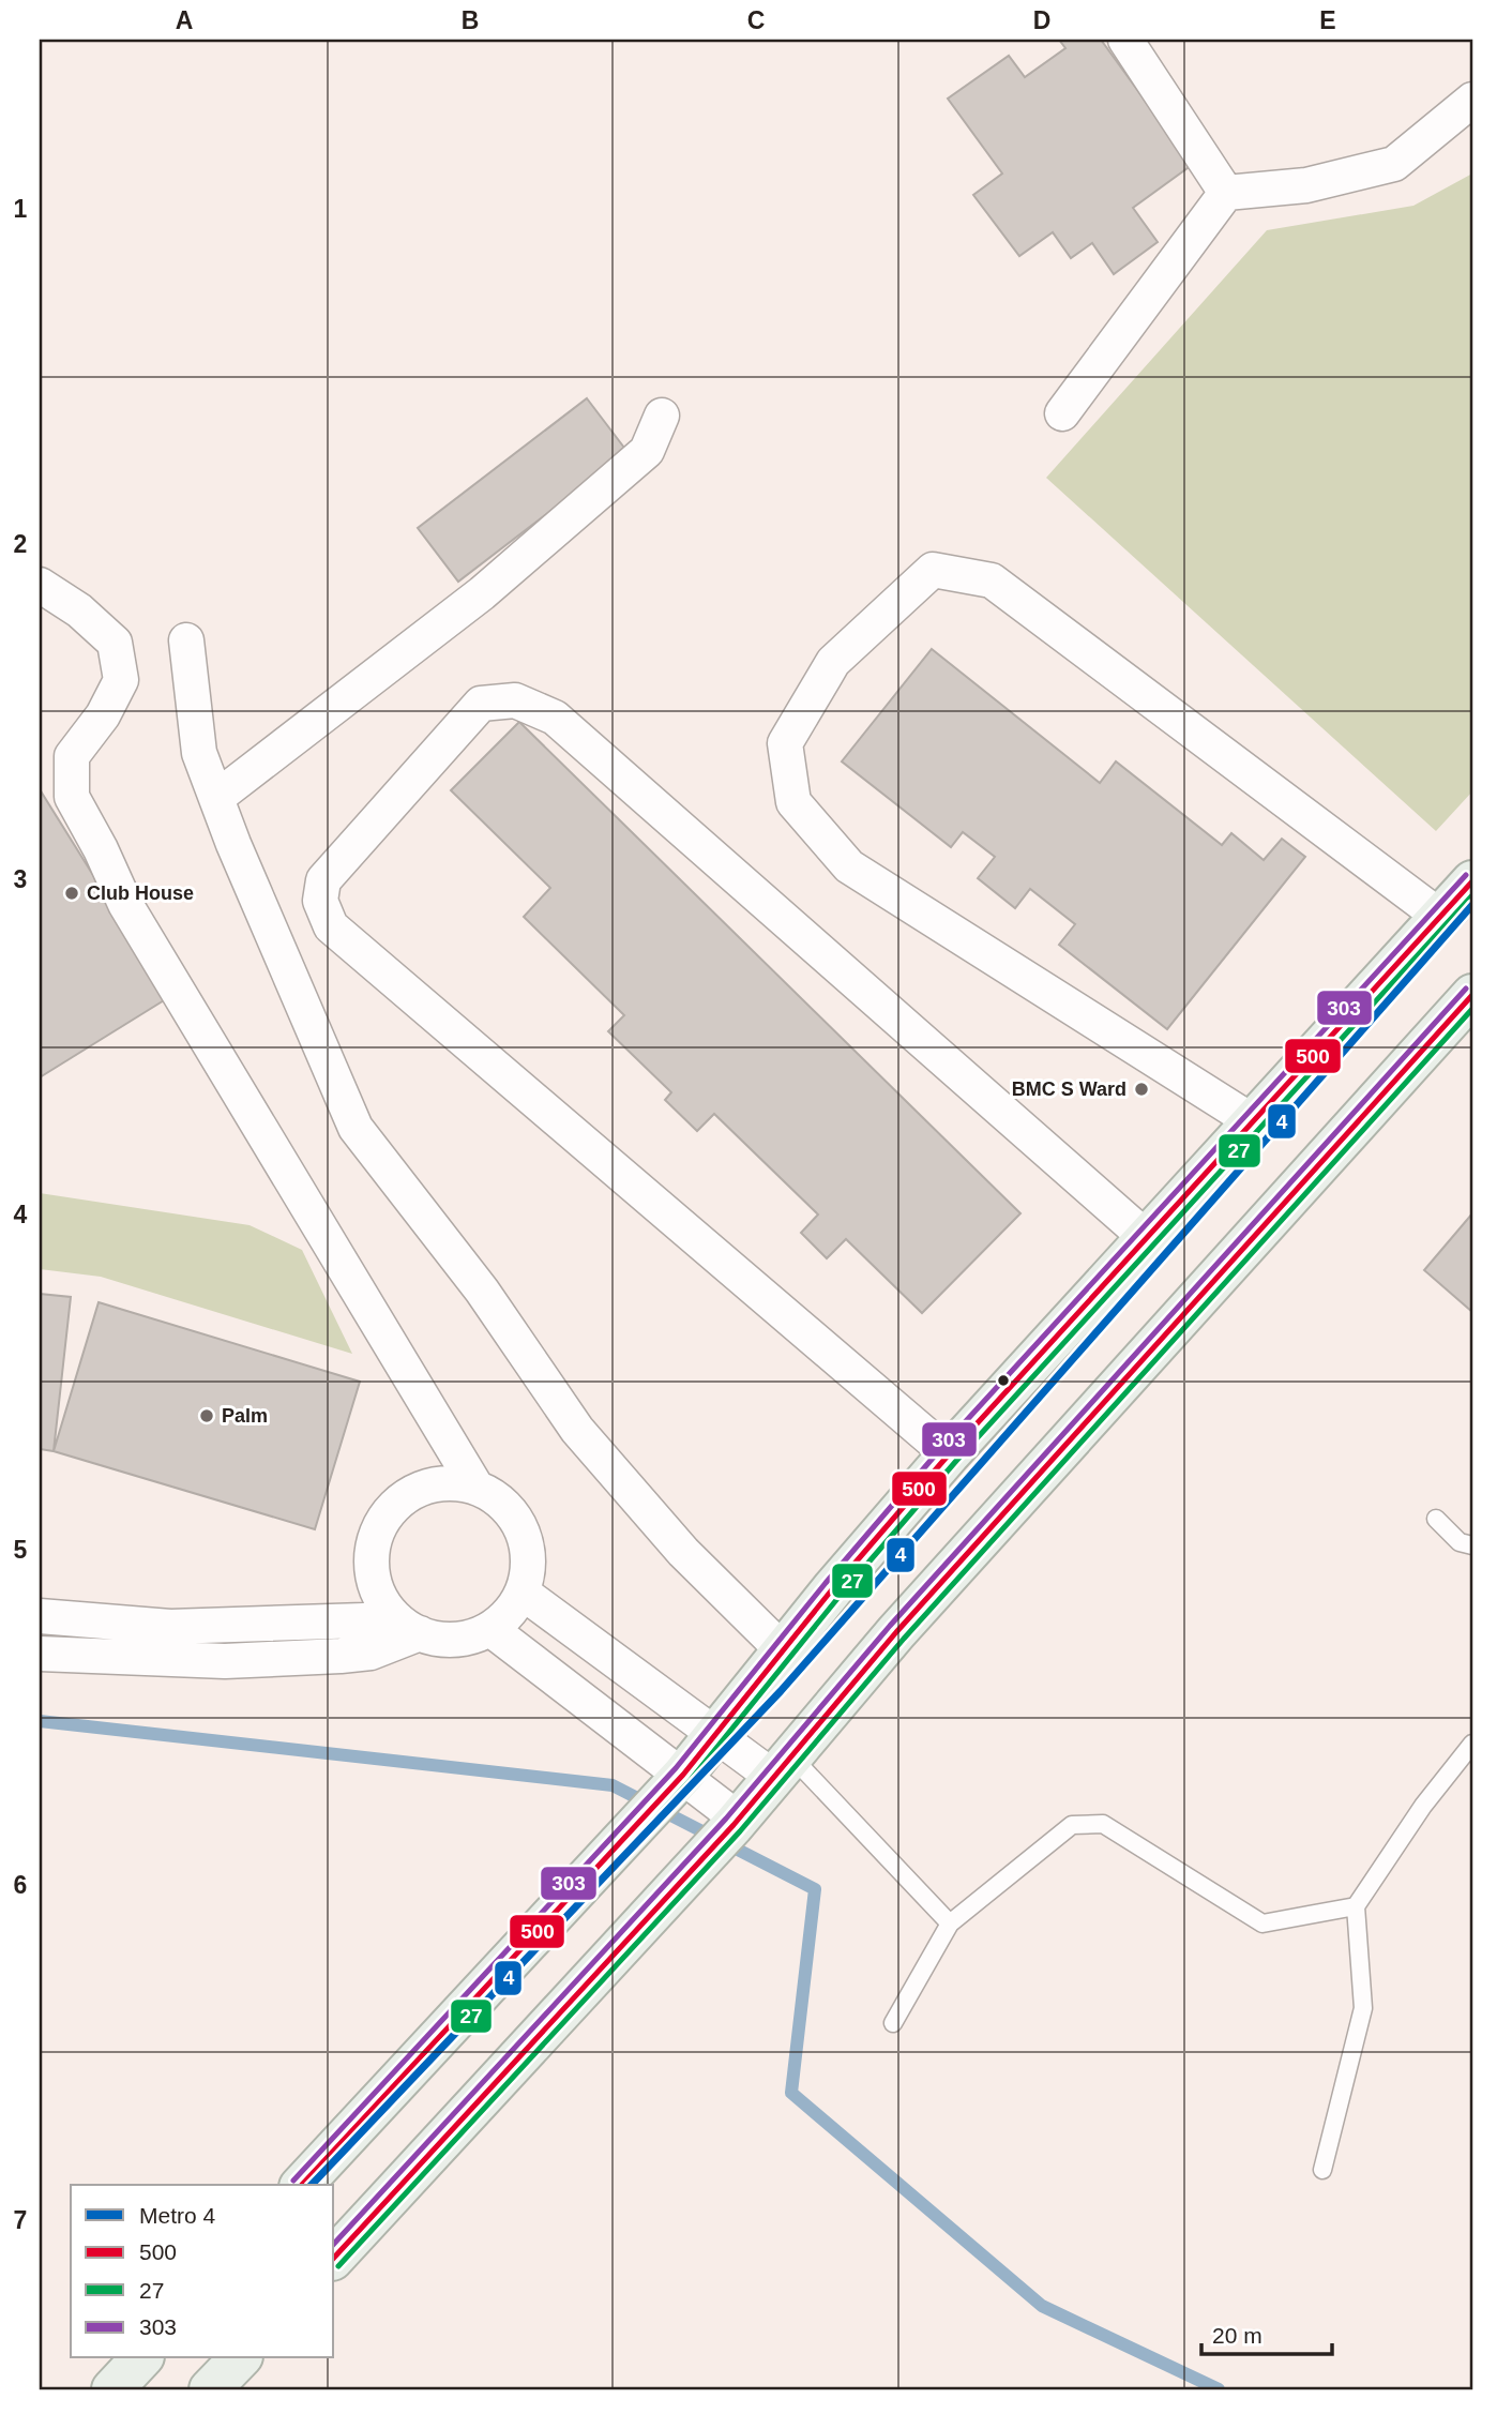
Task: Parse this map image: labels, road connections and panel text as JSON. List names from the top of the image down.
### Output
{
  "places": ["Club House", "BMC S Ward", "Palm"],
  "lines": [
    "transit line 303",
    "transit line 500",
    "transit line 27",
    "metro line 4"
  ],
  "legend": [
    "Metro 4",
    "500",
    "27",
    "303"
  ],
  "scale_bar": "20 m",
  "grid": {
    "columns": [
      "A",
      "B",
      "C",
      "D",
      "E"
    ],
    "rows": [
      "1",
      "2",
      "3",
      "4",
      "5",
      "6",
      "7"
    ]
  }
}
